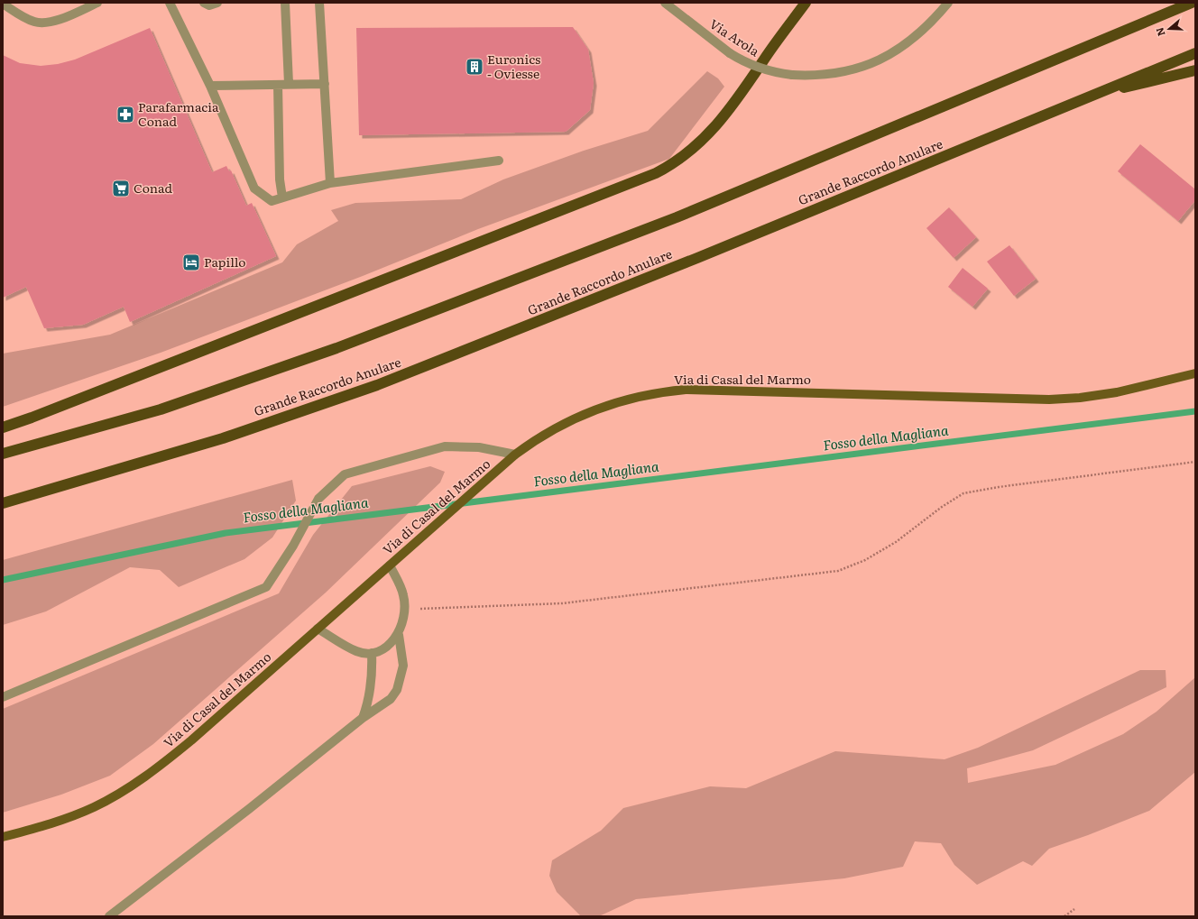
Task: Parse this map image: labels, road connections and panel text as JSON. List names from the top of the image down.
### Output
{
  "streets": {
    "highway": ["Grande Raccordo Anulare"],
    "main road": ["Via di Casal del Marmo"],
    "street": ["Via Arola"]
  },
  "water": ["Fosso della Magliana"],
  "places": {
    "building": ["Euronics - Oviesse"],
    "pharmacy": ["Parafarmacia Conad"],
    "supermarket": ["Conad"],
    "hotel": ["Papillo"]
  },
  "north": "left"
}
